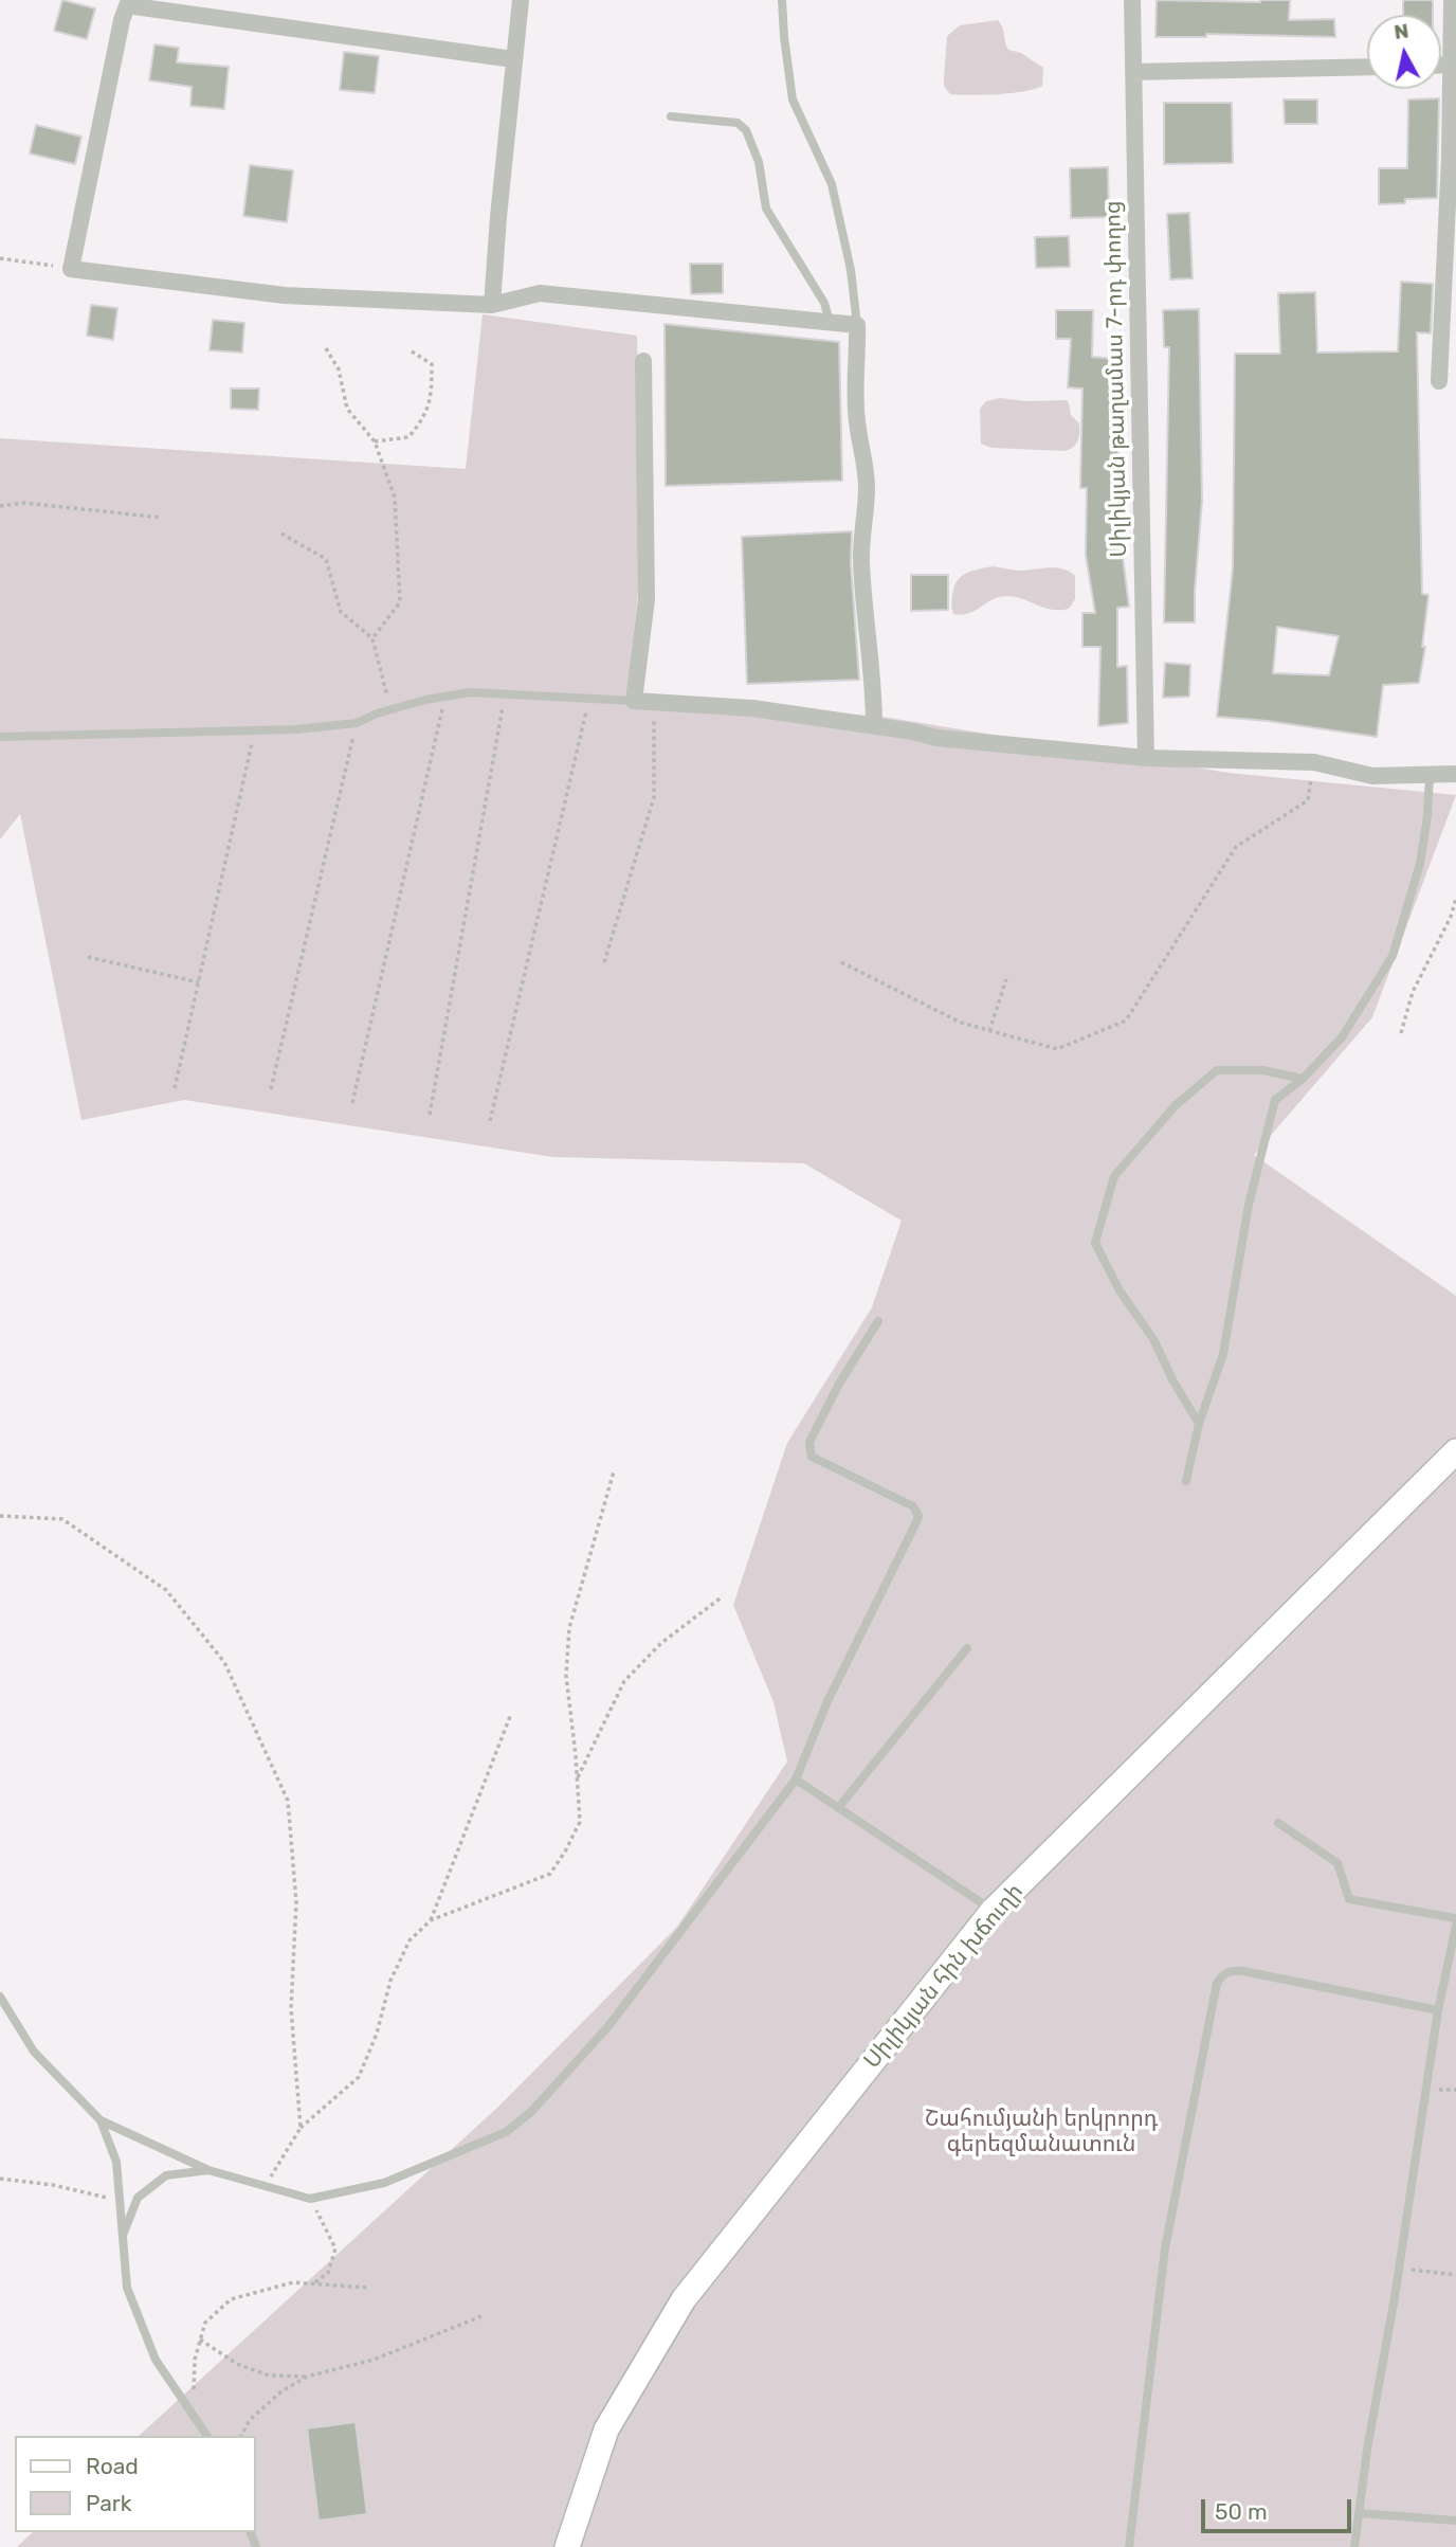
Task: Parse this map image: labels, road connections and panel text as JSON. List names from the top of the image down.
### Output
{
  "streets": {
    "street": ["Սիլիկյան թաղամաս 7-րդ փողոց", "Սիլիկյան հին խճուղի"]
  },
  "parks": ["Շահումյանի երկրորդ գերեզմանատուն"],
  "legend": ["Road", "Park"],
  "scale_bar": "50 m",
  "north": "top"
}
